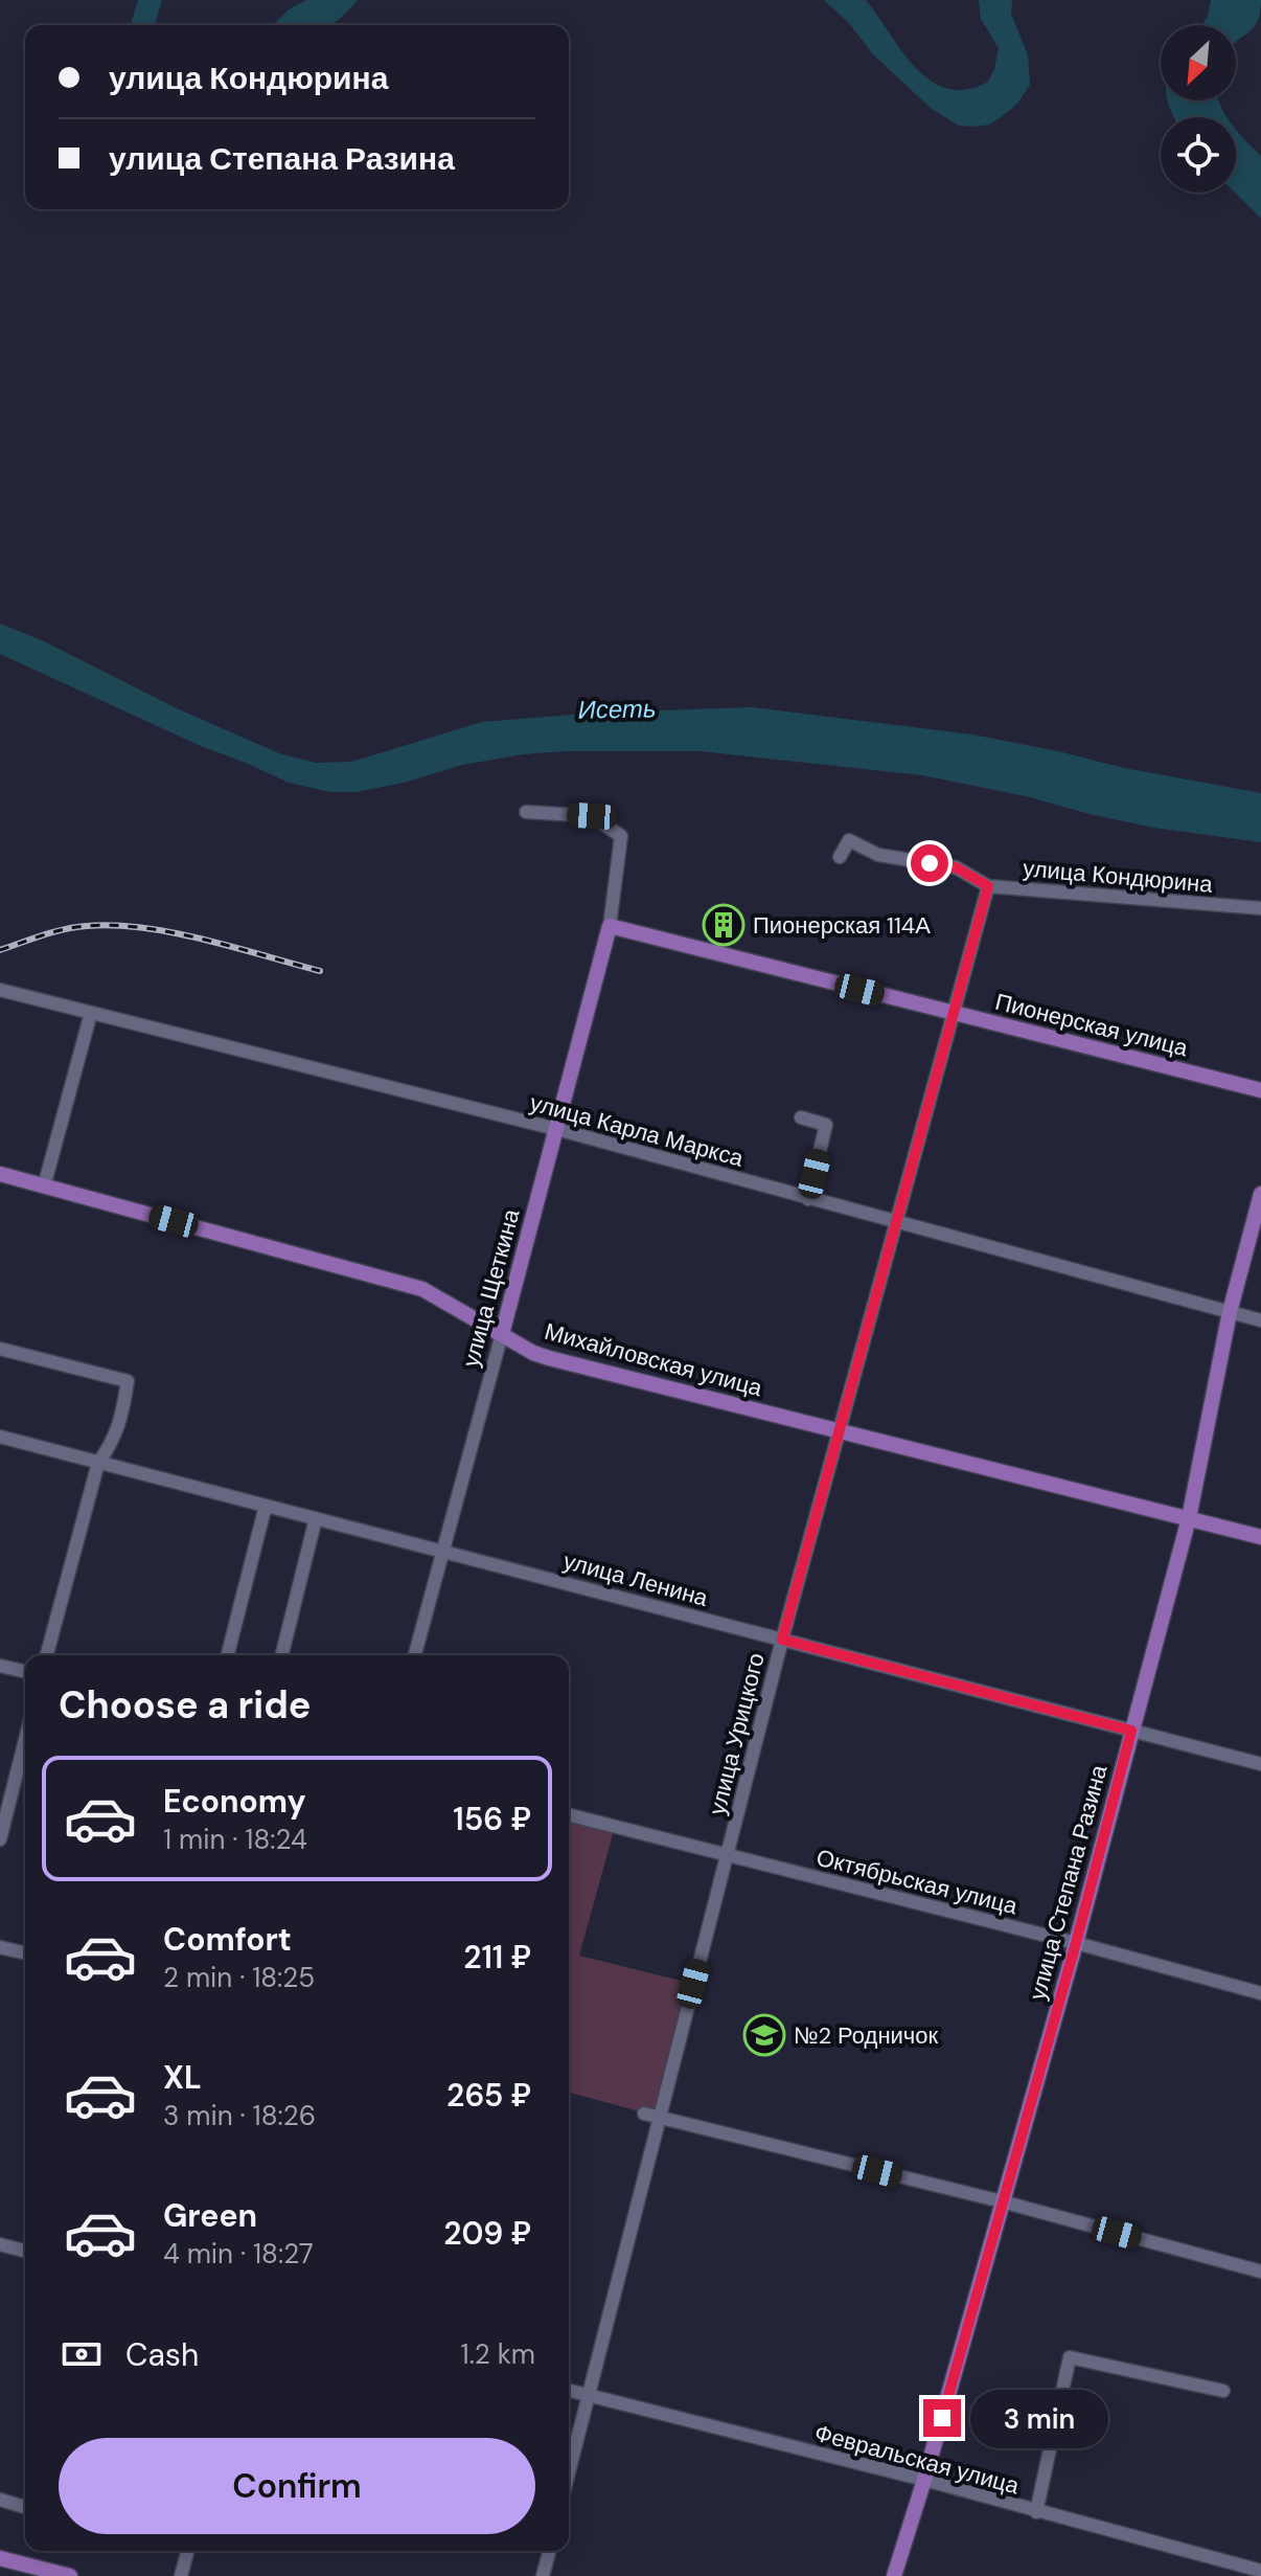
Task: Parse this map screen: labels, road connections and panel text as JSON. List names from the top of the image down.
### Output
{
  "streets": {
    "main road": [
      "Пионерская улица",
      "улица Щеткина",
      "Михайловская улица",
      "улица Степана Разина"
    ],
    "street": [
      "улица Кондюрина",
      "улица Карла Маркса",
      "улица Ленина",
      "улица Урицкого",
      "Октябрьская улица",
      "Февральская улица"
    ]
  },
  "crossings": [
    ["улица Кондюрина", "улица Урицкого"],
    ["Пионерская улица", "улица Щеткина"],
    ["Пионерская улица", "улица Урицкого"],
    ["улица Карла Маркса", "улица Щеткина"],
    ["улица Карла Маркса", "улица Урицкого"],
    ["улица Карла Маркса", "улица Степана Разина"],
    ["улица Щеткина", "Михайловская улица"],
    ["улица Щеткина", "улица Ленина"],
    ["Михайловская улица", "улица Урицкого"],
    ["Михайловская улица", "улица Степана Разина"],
    ["улица Ленина", "улица Урицкого"],
    ["улица Ленина", "улица Степана Разина"],
    ["улица Урицкого", "Октябрьская улица"],
    ["улица Урицкого", "Февральская улица"],
    ["Октябрьская улица", "улица Степана Разина"],
    ["улица Степана Разина", "Февральская улица"]
  ],
  "water": ["Исеть"],
  "places": {
    "building": ["Пионерская 114А"],
    "school or university": ["№2 Родничок"]
  },
  "north": "bottom left",
  "page": {
    "banner": ["улица Кондюрина", "улица Степана Разина"],
    "heading": "Choose a ride",
    "list": [
      {
        "name": "Economy",
        "note": "1 min · 18:24",
        "value": "156 ₽"
      },
      {
        "name": "Comfort",
        "note": "2 min · 18:25",
        "value": "211 ₽"
      },
      {
        "name": "XL",
        "note": "3 min · 18:26",
        "value": "265 ₽"
      },
      {
        "name": "Green",
        "note": "4 min · 18:27",
        "value": "209 ₽"
      }
    ],
    "pay": ["Cash", "1.2 km"],
    "bubble": "3 min",
    "buttons": "Confirm"
  }
}
